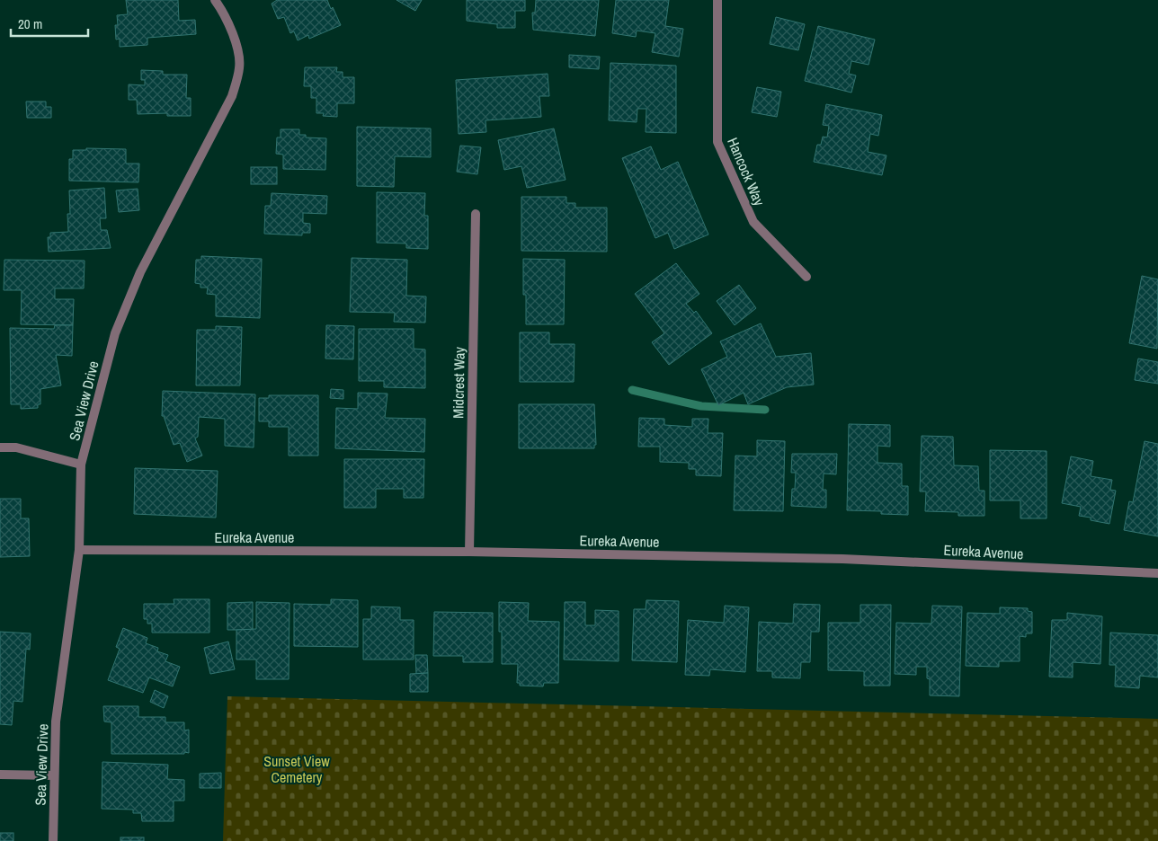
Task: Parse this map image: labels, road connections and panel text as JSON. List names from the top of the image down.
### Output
{
  "streets": {
    "street": [
      "Hancock Way",
      "Midcrest Way",
      "Sea View Drive",
      "Eureka Avenue"
    ]
  },
  "crossings": [
    ["Midcrest Way", "Eureka Avenue"],
    ["Sea View Drive", "Eureka Avenue"]
  ],
  "parks": ["Sunset View Cemetery"],
  "scale_bar": "20 m"
}
